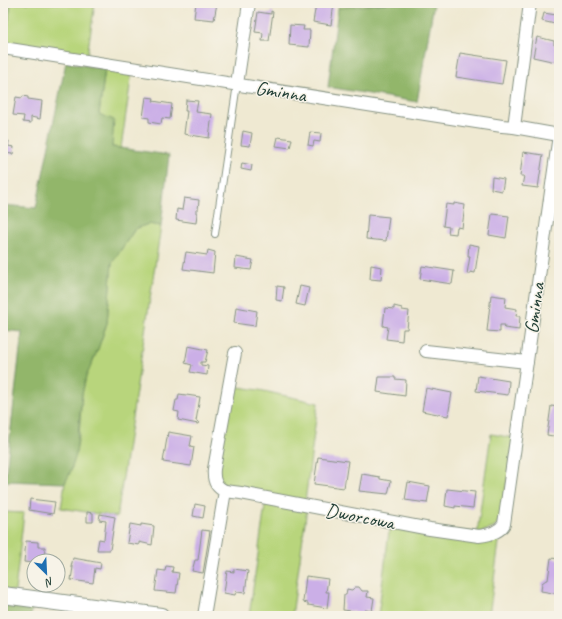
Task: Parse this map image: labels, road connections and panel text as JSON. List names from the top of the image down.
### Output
{
  "streets": {
    "street": ["Gminna", "Dworcowa"]
  },
  "crossings": [
    ["Gminna", "Dworcowa"]
  ],
  "north": "bottom right"
}
